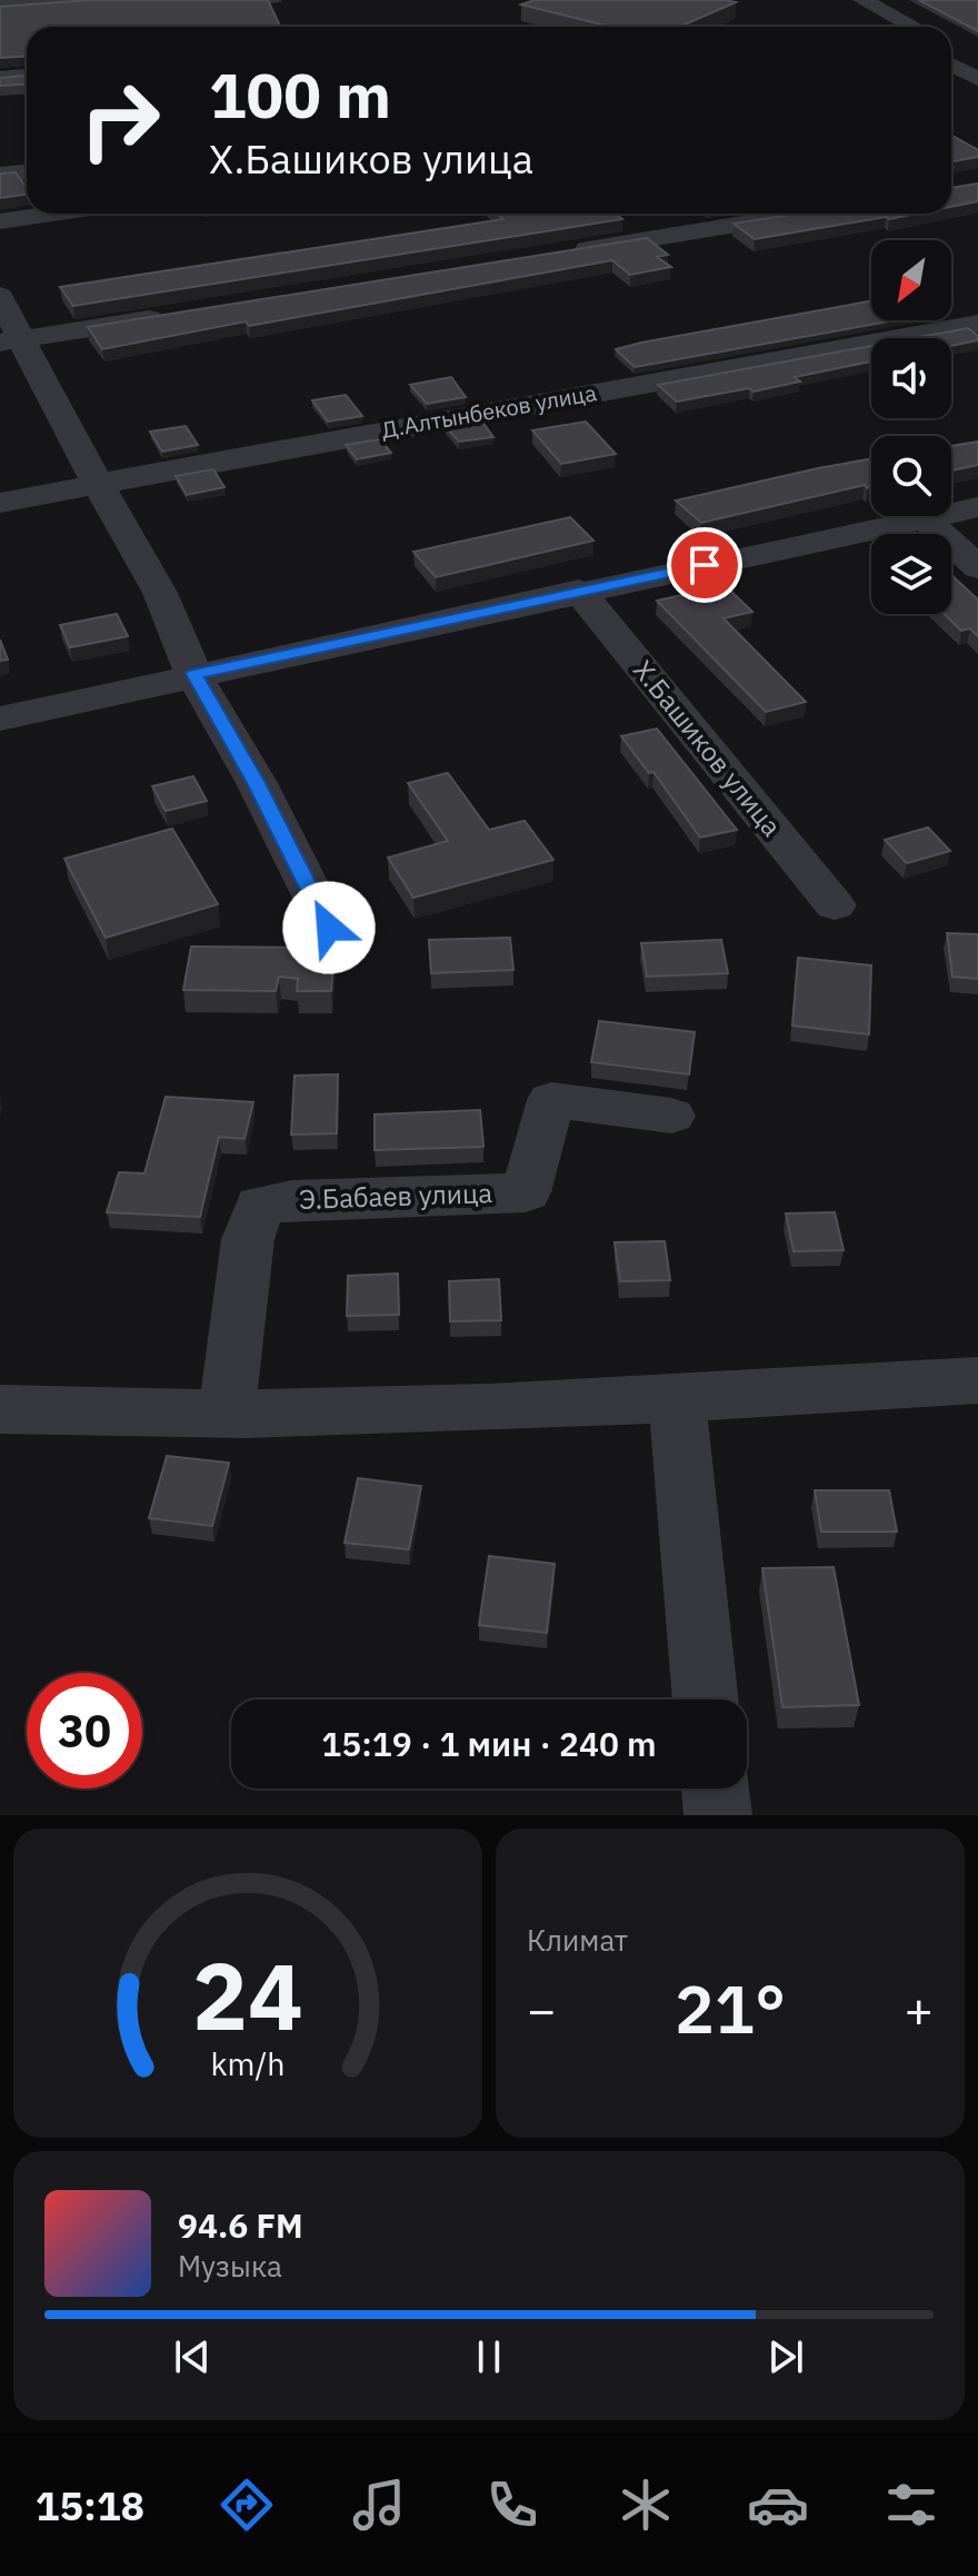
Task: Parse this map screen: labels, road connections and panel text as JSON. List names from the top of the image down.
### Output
{
  "streets": {
    "street": ["Д.Алтынбеков улица", "Х.Башиков улица", "Э.Бабаев улица"]
  },
  "north": "bottom left",
  "page": {
    "turn": ["100 m", "Х.Башиков улица"],
    "limit": "30",
    "trip": "15:19 · 1 мин · 240 m",
    "tile": "Климат",
    "heat": ["−", "21°", "+"],
    "song": ["94.6 FM", "Музыка"],
    "tabs": "15:18",
    "gauge": ["24", "km/h"]
  }
}
